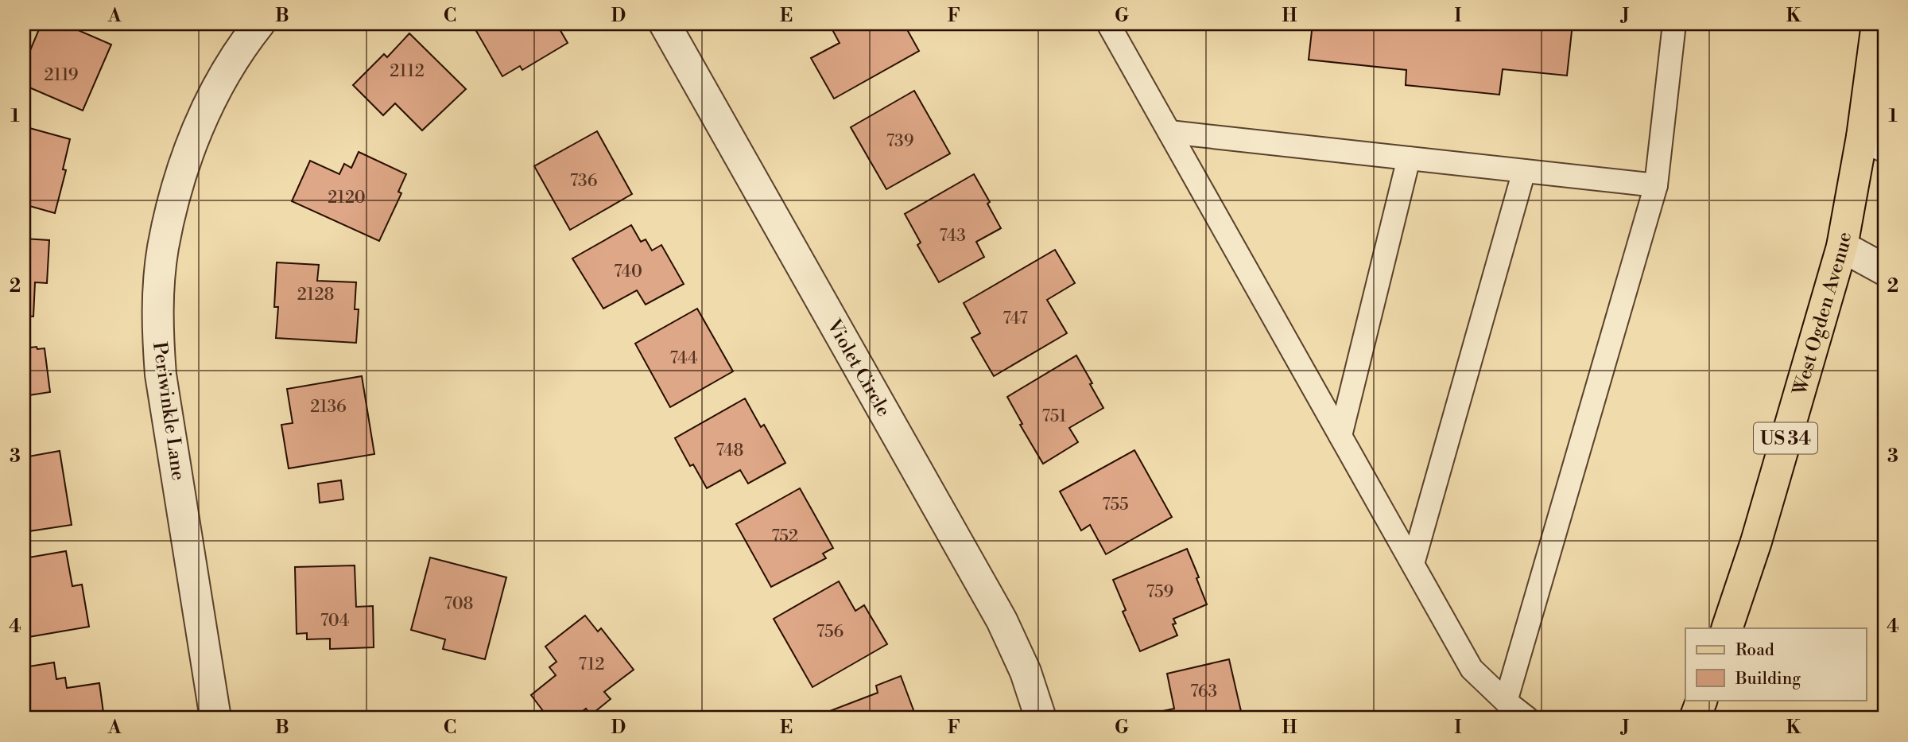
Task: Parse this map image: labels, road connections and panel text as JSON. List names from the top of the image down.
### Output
{
  "streets": {
    "main road": ["West Ogden Avenue", "US 34"],
    "street": ["Violet Circle", "Periwinkle Lane"]
  },
  "house_numbers": [
    "2112",
    "2119",
    "739",
    "736",
    "2120",
    "743",
    "740",
    "2128",
    "747",
    "744",
    "2136",
    "751",
    "748",
    "755",
    "752",
    "759",
    "708",
    "704",
    "756",
    "712",
    "763"
  ],
  "legend": ["Road", "Building"],
  "grid": {
    "columns": [
      "A",
      "B",
      "C",
      "D",
      "E",
      "F",
      "G",
      "H",
      "I",
      "J",
      "K"
    ],
    "rows": [
      "1",
      "2",
      "3",
      "4"
    ]
  }
}
